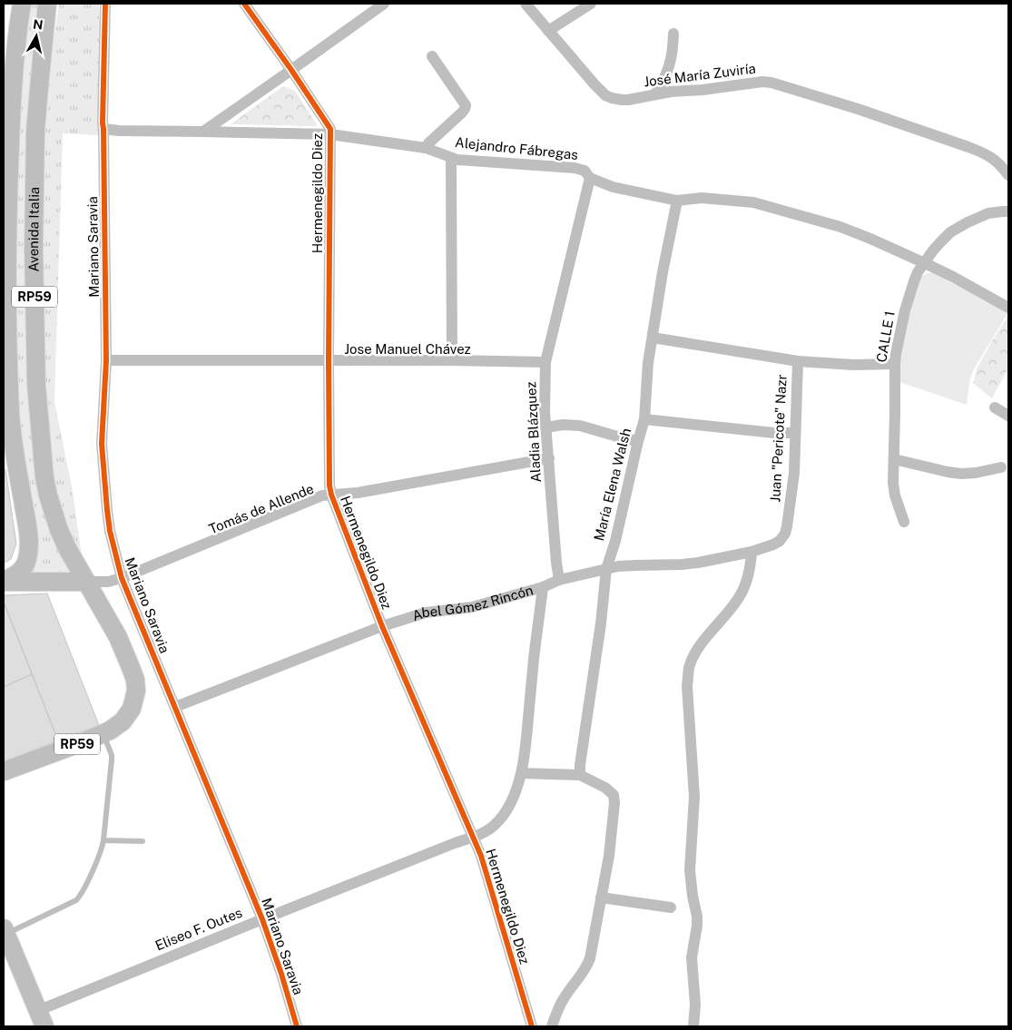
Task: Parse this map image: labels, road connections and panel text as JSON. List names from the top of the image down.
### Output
{
  "streets": {
    "main road": ["Avenida Italia", "RP59"],
    "street": [
      "José María Zuviría",
      "Alejandro Fábregas",
      "Hermenegildo Diez",
      "Mariano Saravia",
      "CALLE 1",
      "Jose Manuel Chávez",
      "Aladia Blázquez",
      "Juan \"Pericote\" Nazr",
      "María Elena Walsh",
      "Tomás de Allende",
      "Abel Gómez Rincón",
      "Eliseo F. Outes"
    ]
  },
  "crossings": [
    ["Alejandro Fábregas", "Hermenegildo Diez"],
    ["Alejandro Fábregas", "Mariano Saravia"],
    ["Alejandro Fábregas", "CALLE 1"],
    ["Alejandro Fábregas", "Aladia Blázquez"],
    ["Alejandro Fábregas", "María Elena Walsh"],
    ["Hermenegildo Diez", "Jose Manuel Chávez"],
    ["Hermenegildo Diez", "Tomás de Allende"],
    ["Hermenegildo Diez", "Abel Gómez Rincón"],
    ["Hermenegildo Diez", "Eliseo F. Outes"],
    ["Avenida Italia", "RP59"],
    ["Avenida Italia", "Tomás de Allende"],
    ["Mariano Saravia", "Jose Manuel Chávez"],
    ["Mariano Saravia", "Tomás de Allende"],
    ["Mariano Saravia", "Abel Gómez Rincón"],
    ["Mariano Saravia", "Eliseo F. Outes"],
    ["RP59", "Tomás de Allende"],
    ["Jose Manuel Chávez", "Aladia Blázquez"],
    ["Aladia Blázquez", "Tomás de Allende"],
    ["Aladia Blázquez", "Abel Gómez Rincón"],
    ["Juan \"Pericote\" Nazr", "Abel Gómez Rincón"],
    ["María Elena Walsh", "Abel Gómez Rincón"],
    ["Abel Gómez Rincón", "Eliseo F. Outes"]
  ],
  "north": "top"
}
